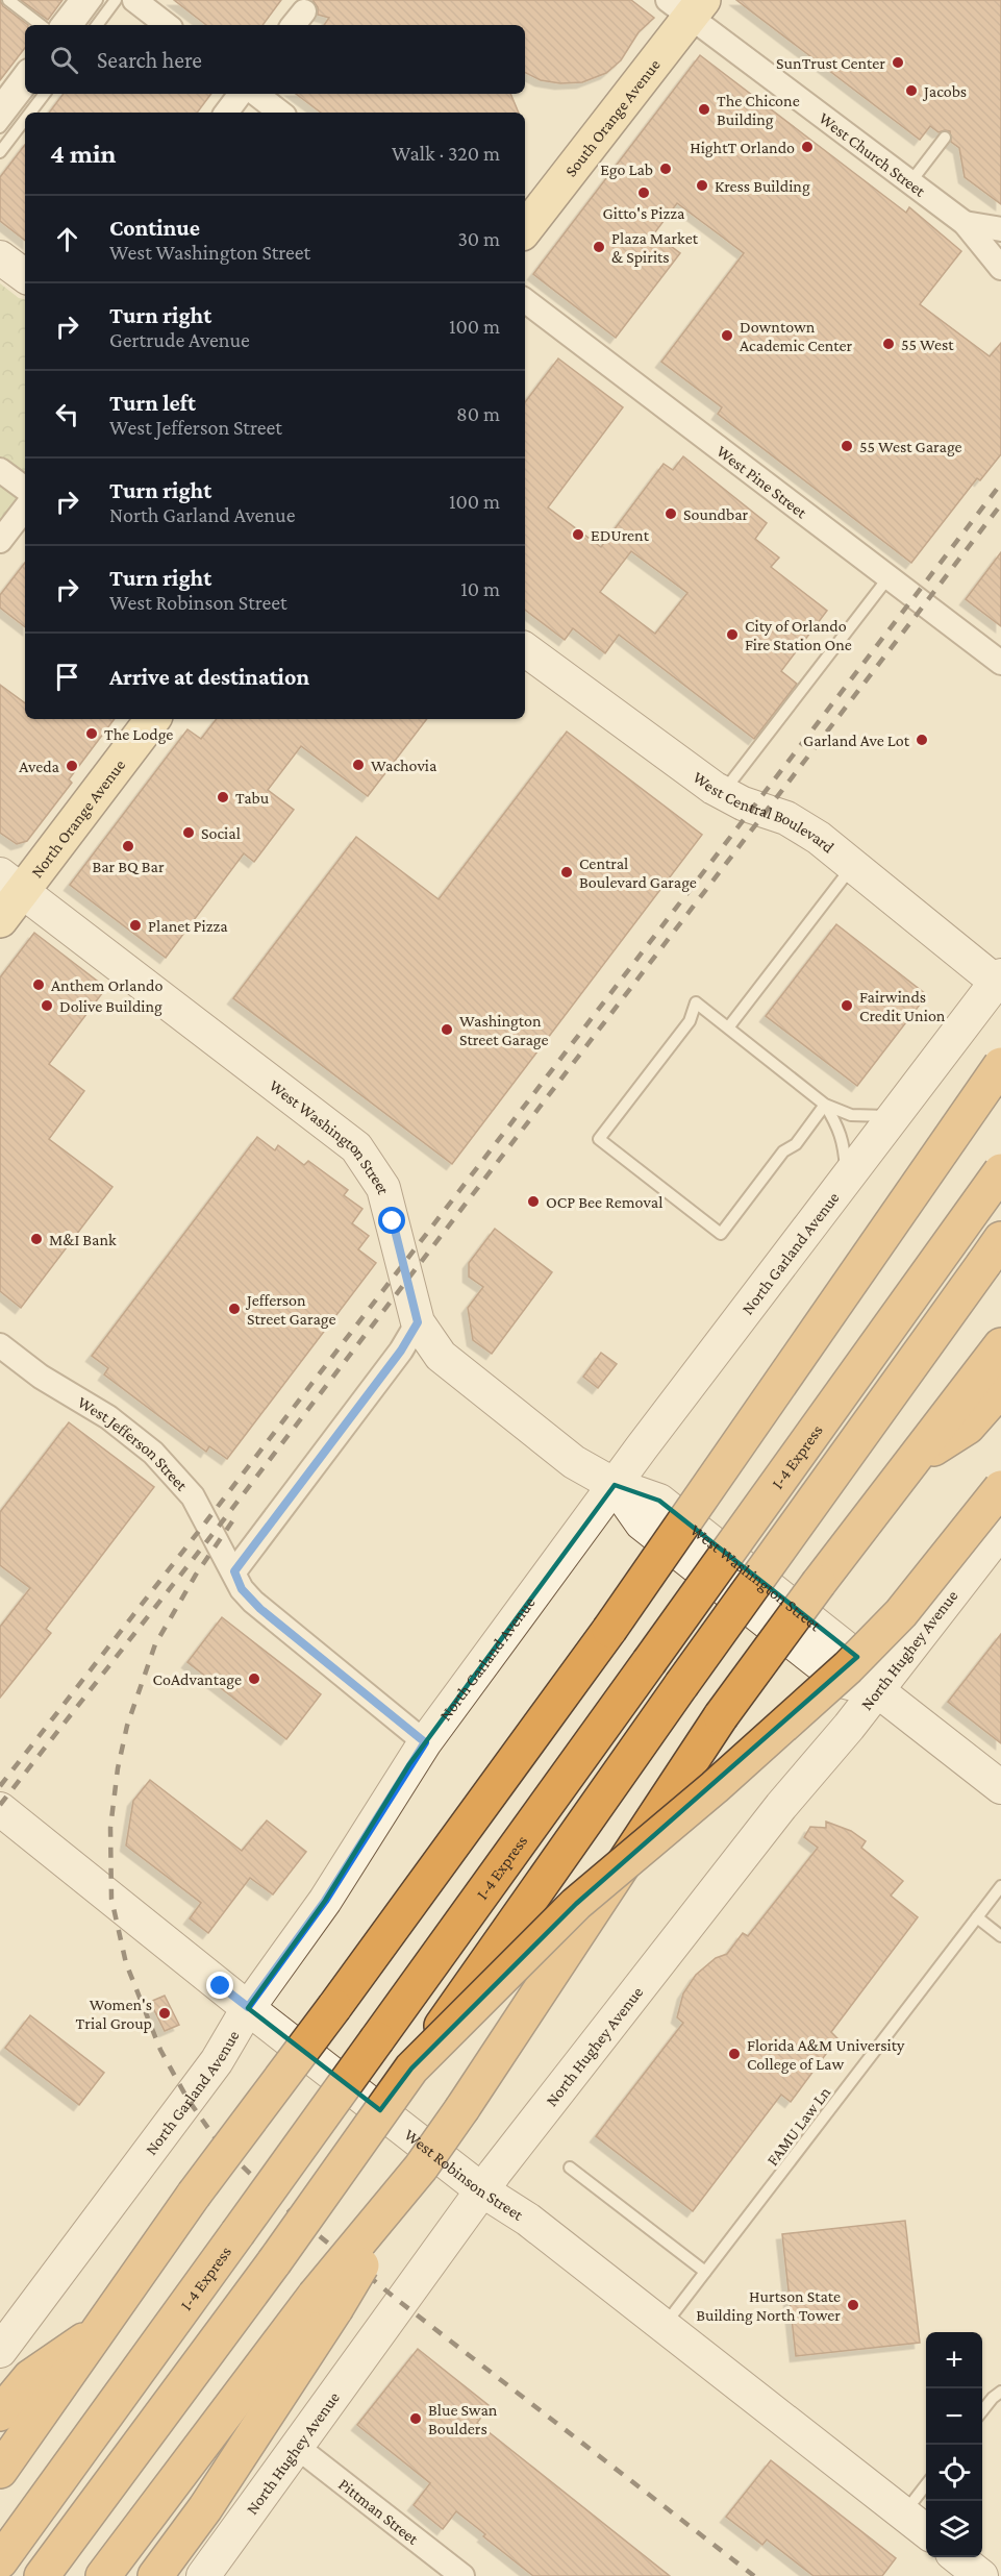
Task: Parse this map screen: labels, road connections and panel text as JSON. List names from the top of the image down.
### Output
{
  "streets": {
    "highway": ["I-4 Express"],
    "main road": ["South Orange Avenue", "North Orange Avenue"],
    "street": [
      "West Church Street",
      "West Pine Street",
      "West Central Boulevard",
      "West Washington Street",
      "North Garland Avenue",
      "West Jefferson Street",
      "North Hughey Avenue",
      "West Robinson Street",
      "Pittman Street"
    ],
    "lane": ["FAMU Law Ln"]
  },
  "crossings": [
    ["South Orange Avenue", "West Church Street"],
    ["West Central Boulevard", "North Garland Avenue"],
    ["North Orange Avenue", "West Washington Street"],
    ["West Washington Street", "North Garland Avenue"],
    ["West Washington Street", "North Hughey Avenue"],
    ["North Garland Avenue", "West Jefferson Street"],
    ["North Garland Avenue", "West Robinson Street"],
    ["North Hughey Avenue", "West Robinson Street"],
    ["North Hughey Avenue", "Pittman Street"],
    ["FAMU Law Ln", "West Robinson Street"]
  ],
  "places": [
    "SunTrust Center",
    "Jacobs",
    "The Chicone Building",
    "HightT Orlando",
    "Ego Lab",
    "Kress Building",
    "Gitto's Pizza",
    "Plaza Market & Spirits",
    "Downtown Academic Center",
    "55 West",
    "55 West Garage",
    "Soundbar",
    "EDUrent",
    "City of Orlando Fire Station One",
    "The Lodge",
    "Garland Ave Lot",
    "Wachovia",
    "Aveda",
    "Tabu",
    "Social",
    "Bar BQ Bar",
    "Central Boulevard Garage",
    "Planet Pizza",
    "Anthem Orlando",
    "Dolive Building",
    "Fairwinds Credit Union",
    "Washington Street Garage",
    "OCP Bee Removal",
    "M&I Bank",
    "Jefferson Street Garage",
    "CoAdvantage",
    "Women's Trial Group",
    "Florida A&M University College of Law",
    "Hurtson State Building North Tower",
    "Blue Swan Boulders"
  ],
  "page": {
    "search": "Search here",
    "heading": ["4 min", "Walk · 320 m"],
    "list": [
      ["Continue", "West Washington Street", "30 m"],
      ["Turn right", "Gertrude Avenue", "100 m"],
      ["Turn left", "West Jefferson Street", "80 m"],
      ["Turn right", "North Garland Avenue", "100 m"],
      ["Turn right", "West Robinson Street", "10 m"],
      "Arrive at destination"
    ],
    "map_buttons": ["+", "−"]
  }
}
